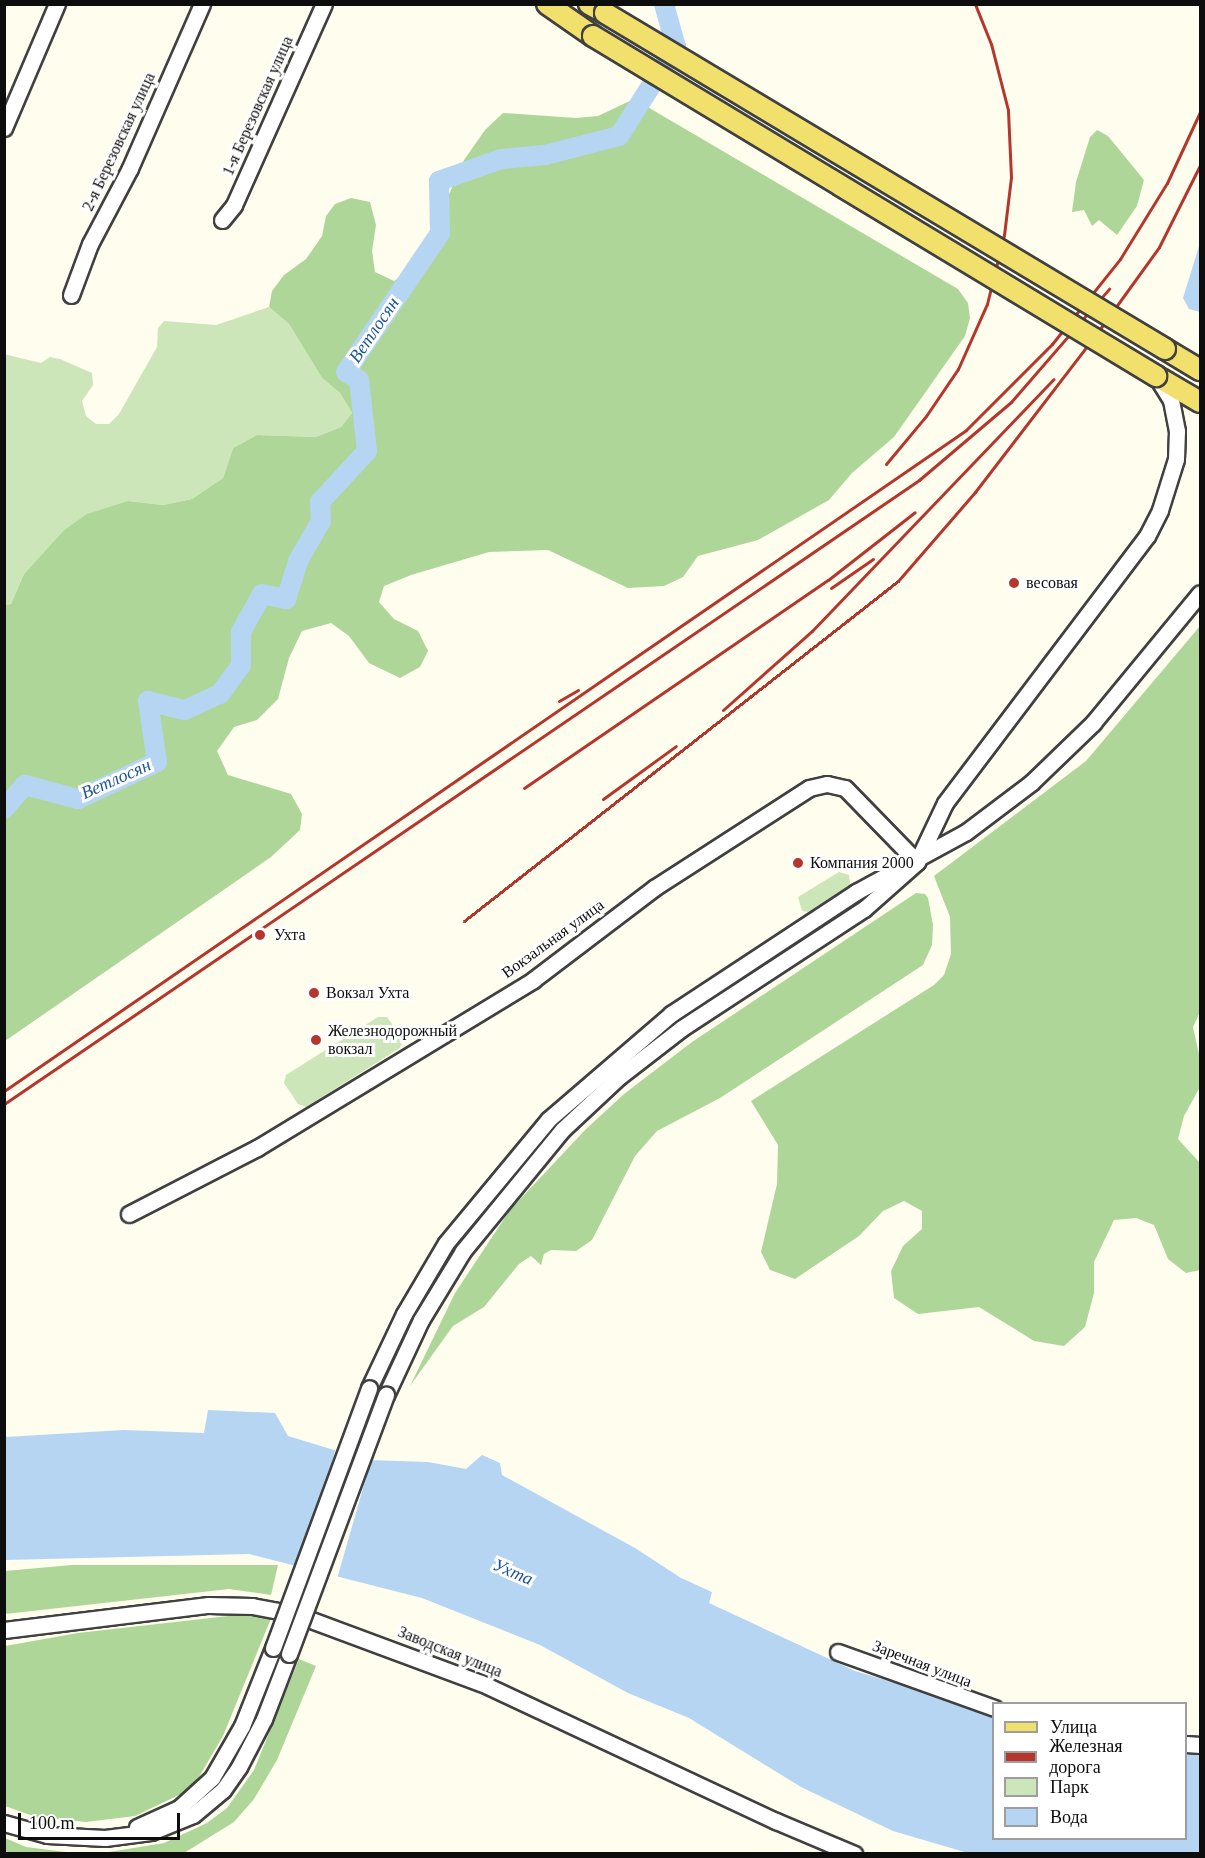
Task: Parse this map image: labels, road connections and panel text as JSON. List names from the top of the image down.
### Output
{
  "streets": {
    "street": [
      "1-я Березовская улица",
      "2-я Березовская улица",
      "Вокзальная улица",
      "Заводская улица",
      "Заречная улица"
    ]
  },
  "water": ["Ветлосян", "Ухта"],
  "places": [
    "весовая",
    "Компания 2000",
    "Ухта",
    "Вокзал Ухта",
    "Железнодорожный вокзал"
  ],
  "legend": [
    "Улица",
    "Железная дорога",
    "Парк",
    "Вода"
  ],
  "scale_bar": "100 m"
}
